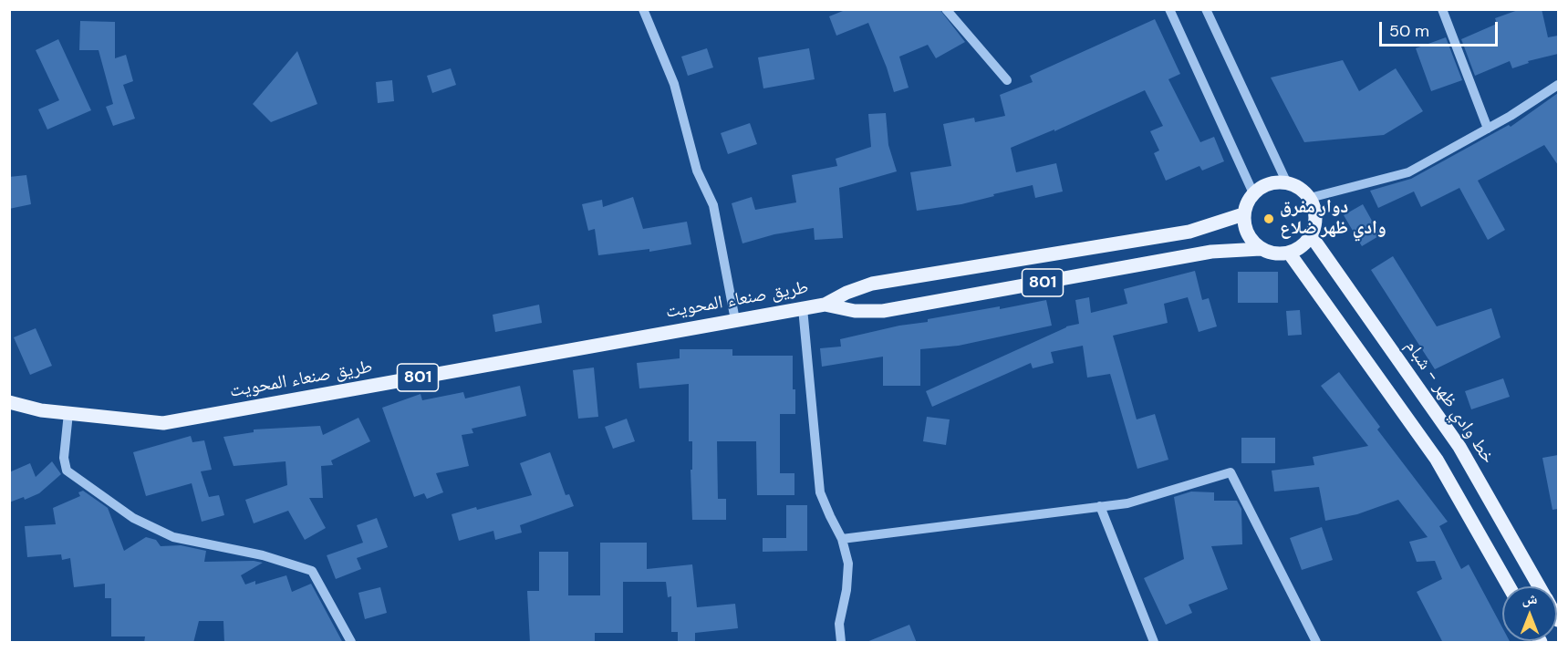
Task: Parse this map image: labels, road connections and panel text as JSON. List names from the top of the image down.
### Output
{
  "streets": {
    "main road": ["801", "طريق صنعاء المحويت", "خط وادي ظهر - شبام"]
  },
  "crossings": [
    ["طريق صنعاء المحويت", "خط وادي ظهر - شبام"]
  ],
  "places": ["دوار مفرق وادي ظهر ضلاع"],
  "scale_bar": "50 m",
  "north": "top"
}
